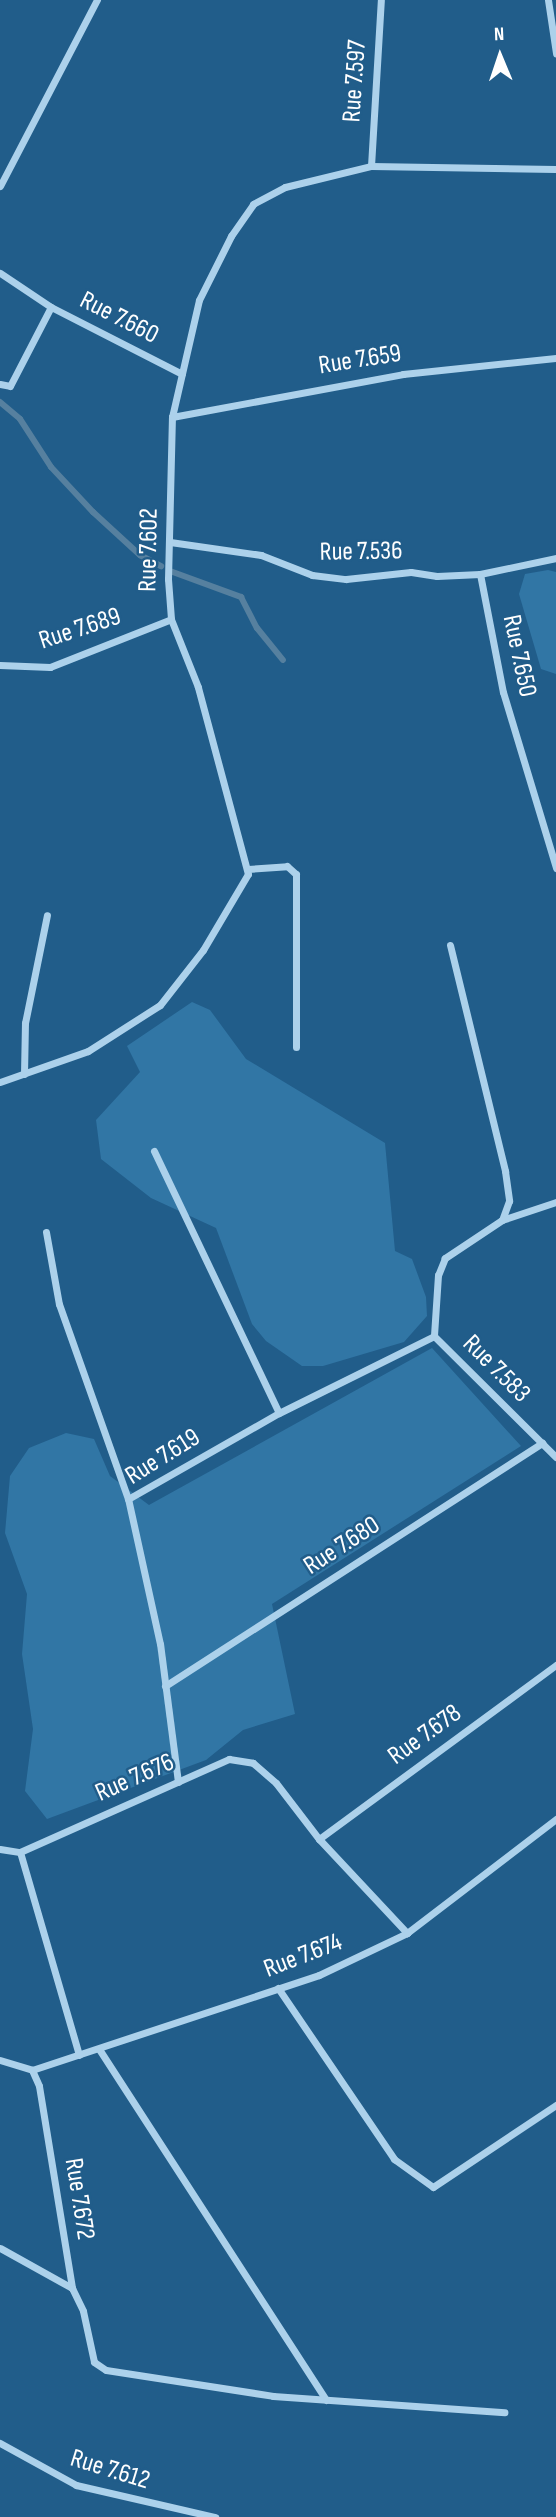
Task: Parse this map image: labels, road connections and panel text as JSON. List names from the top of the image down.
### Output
{
  "streets": {
    "street": [
      "Rue 7.597",
      "Rue 7.660",
      "Rue 7.659",
      "Rue 7.602",
      "Rue 7.536",
      "Rue 7.689",
      "Rue 7.650",
      "Rue 7.583",
      "Rue 7.619",
      "Rue 7.680",
      "Rue 7.678",
      "Rue 7.676",
      "Rue 7.674",
      "Rue 7.672",
      "Rue 7.612"
    ]
  },
  "crossings": [
    ["Rue 7.597", "Rue 7.602"],
    ["Rue 7.660", "Rue 7.602"],
    ["Rue 7.659", "Rue 7.602"],
    ["Rue 7.602", "Rue 7.536"],
    ["Rue 7.602", "Rue 7.689"],
    ["Rue 7.536", "Rue 7.650"],
    ["Rue 7.583", "Rue 7.619"],
    ["Rue 7.583", "Rue 7.680"],
    ["Rue 7.619", "Rue 7.680"],
    ["Rue 7.619", "Rue 7.676"],
    ["Rue 7.678", "Rue 7.676"],
    ["Rue 7.676", "Rue 7.674"],
    ["Rue 7.674", "Rue 7.672"]
  ],
  "north": "top"
}
